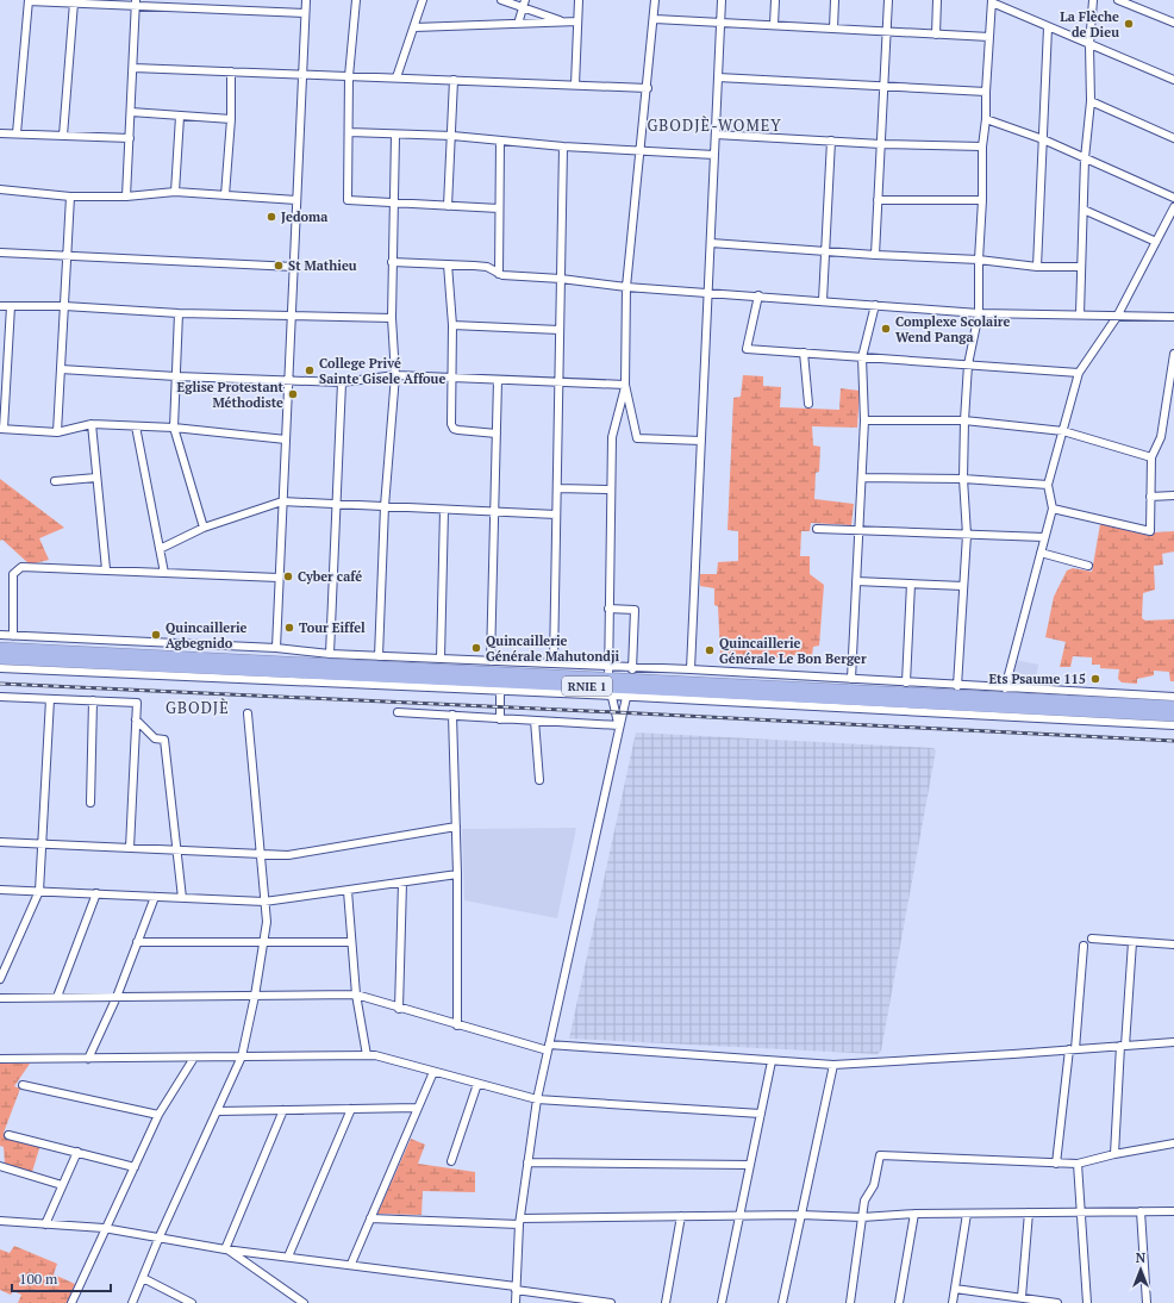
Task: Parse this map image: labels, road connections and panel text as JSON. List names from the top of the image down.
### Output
{
  "streets": {
    "highway": ["RNIE 1"]
  },
  "districts": ["GBODJÈ-WOMEY", "GBODJÈ"],
  "places": [
    "La Flèche de Dieu",
    "Jedoma",
    "St Mathieu",
    "Complexe Scolaire Wend Panga",
    "College Privé Sainte Gisele Affoue",
    "Eglise Protestant Méthodiste",
    "Cyber café",
    "Tour Eiffel",
    "Quincaillerie Agbegnido",
    "Quincaillerie Générale Mahutondji",
    "Quincaillerie Générale Le Bon Berger",
    "Ets Psaume 115"
  ],
  "scale_bar": "100 m",
  "north": "top"
}
